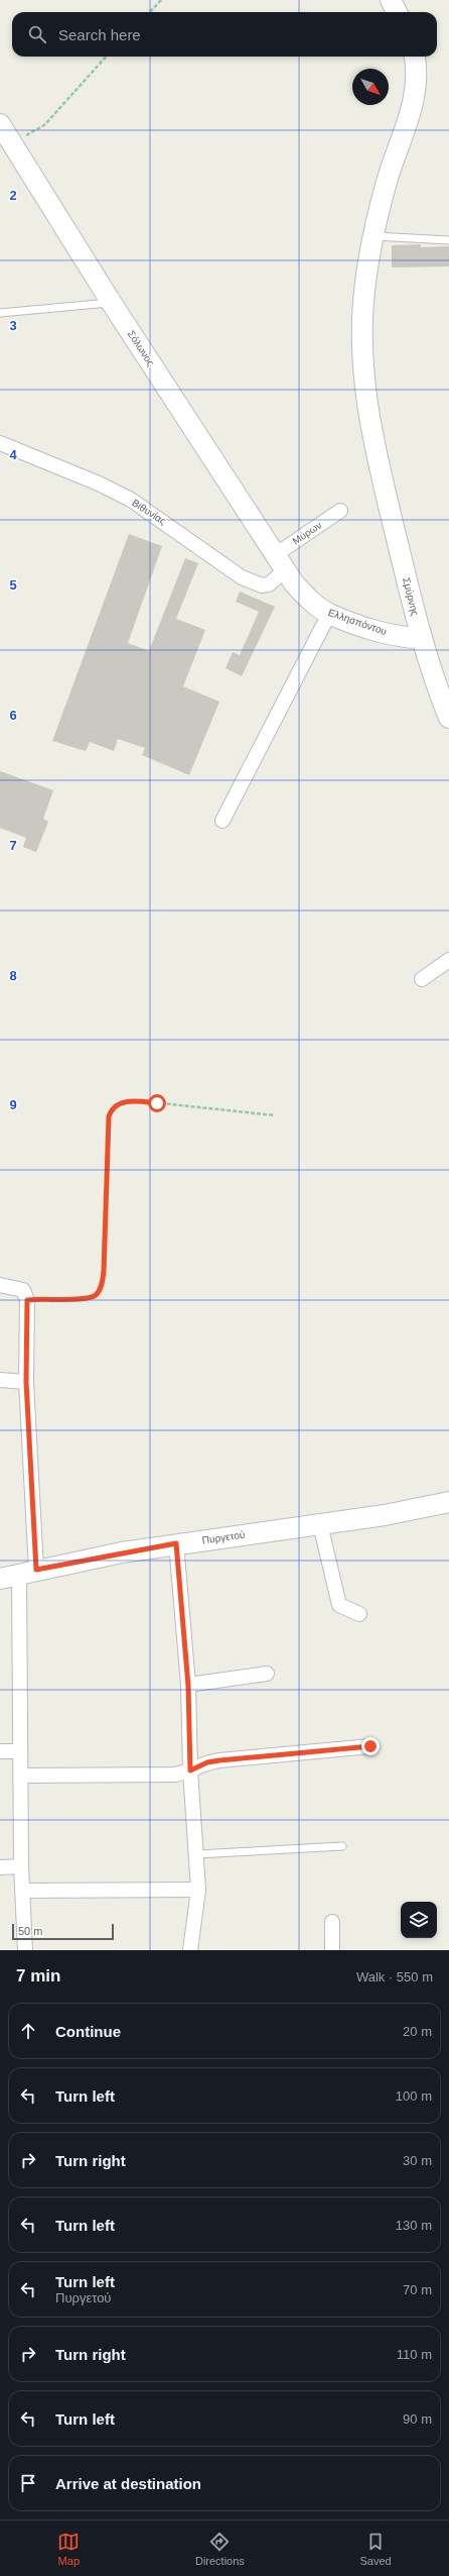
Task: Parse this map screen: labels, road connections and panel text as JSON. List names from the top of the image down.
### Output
{
  "streets": {
    "street": [
      "Σόλωνος",
      "Βιθυνίας",
      "Μύρων",
      "Σμύρνης",
      "Ελλησπόντου",
      "Πυργετού"
    ]
  },
  "crossings": [
    ["Σόλωνος", "Βιθυνίας"],
    ["Σόλωνος", "Μύρων"],
    ["Σόλωνος", "Ελλησπόντου"],
    ["Βιθυνίας", "Μύρων"],
    ["Βιθυνίας", "Ελλησπόντου"],
    ["Μύρων", "Ελλησπόντου"],
    ["Σμύρνης", "Ελλησπόντου"]
  ],
  "scale_bar": "50 m",
  "north": "bottom right",
  "page": {
    "search": "Search here",
    "scale": "50 m",
    "heading": ["7 min", "Walk · 550 m"],
    "list": [
      ["Continue", "20 m"],
      ["Turn left", "100 m"],
      ["Turn right", "30 m"],
      ["Turn left", "130 m"],
      ["Turn left", "Πυργετού", "70 m"],
      ["Turn right", "110 m"],
      ["Turn left", "90 m"],
      "Arrive at destination"
    ],
    "nav": ["Map", "Directions", "Saved"]
  },
  "grid": {
    "rows": [
      "2",
      "3",
      "4",
      "5",
      "6",
      "7",
      "8",
      "9"
    ]
  }
}
